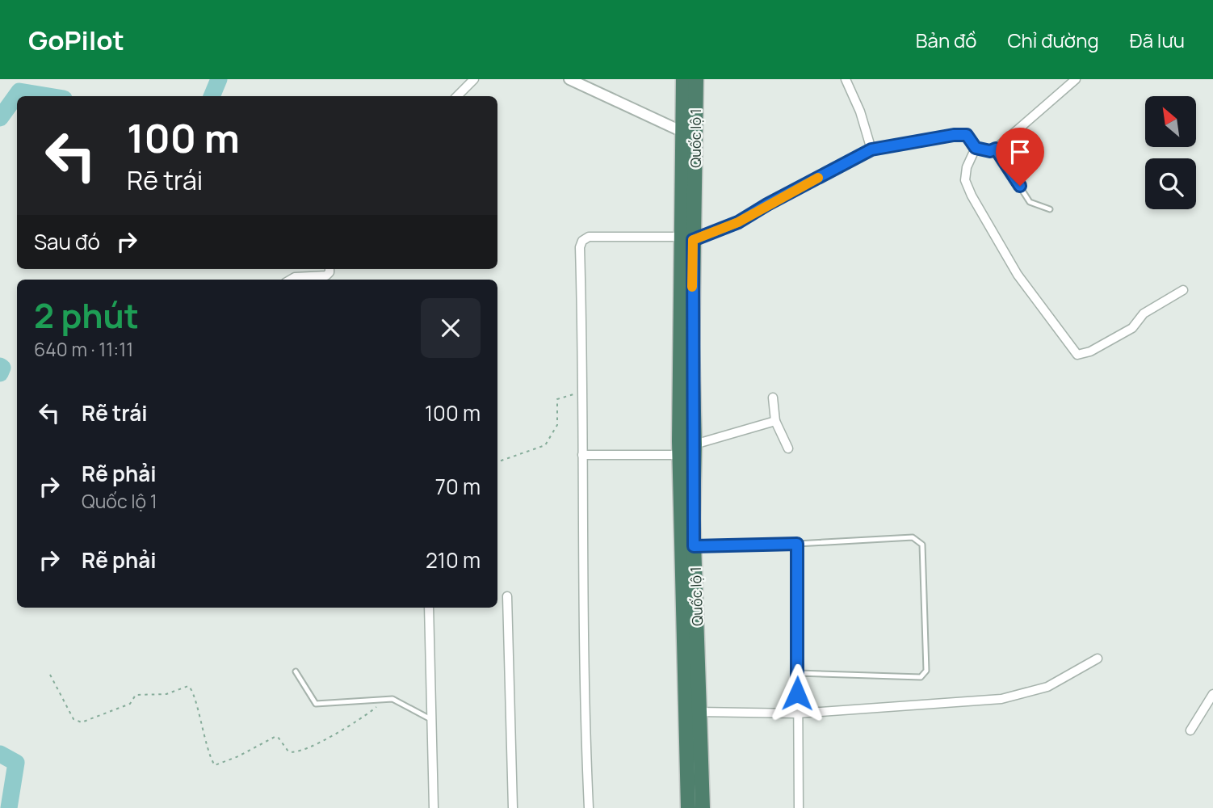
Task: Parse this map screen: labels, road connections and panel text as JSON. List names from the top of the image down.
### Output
{
  "streets": {
    "highway": ["Quốc lộ 1"]
  },
  "north": "top left",
  "page": {
    "header": "GoPilot",
    "nav": ["Bản đồ", "Chỉ đường", "Đã lưu"],
    "turn": ["100 m", "Rẽ trái"],
    "then": "Sau đó",
    "heading": ["2 phút", "640 m · 11:11"],
    "list": [
      {
        "name": "Rẽ trái",
        "value": "100 m"
      },
      {
        "name": "Rẽ phải",
        "note": "Quốc lộ 1",
        "value": "70 m"
      },
      {
        "name": "Rẽ phải",
        "value": "210 m"
      }
    ]
  }
}
